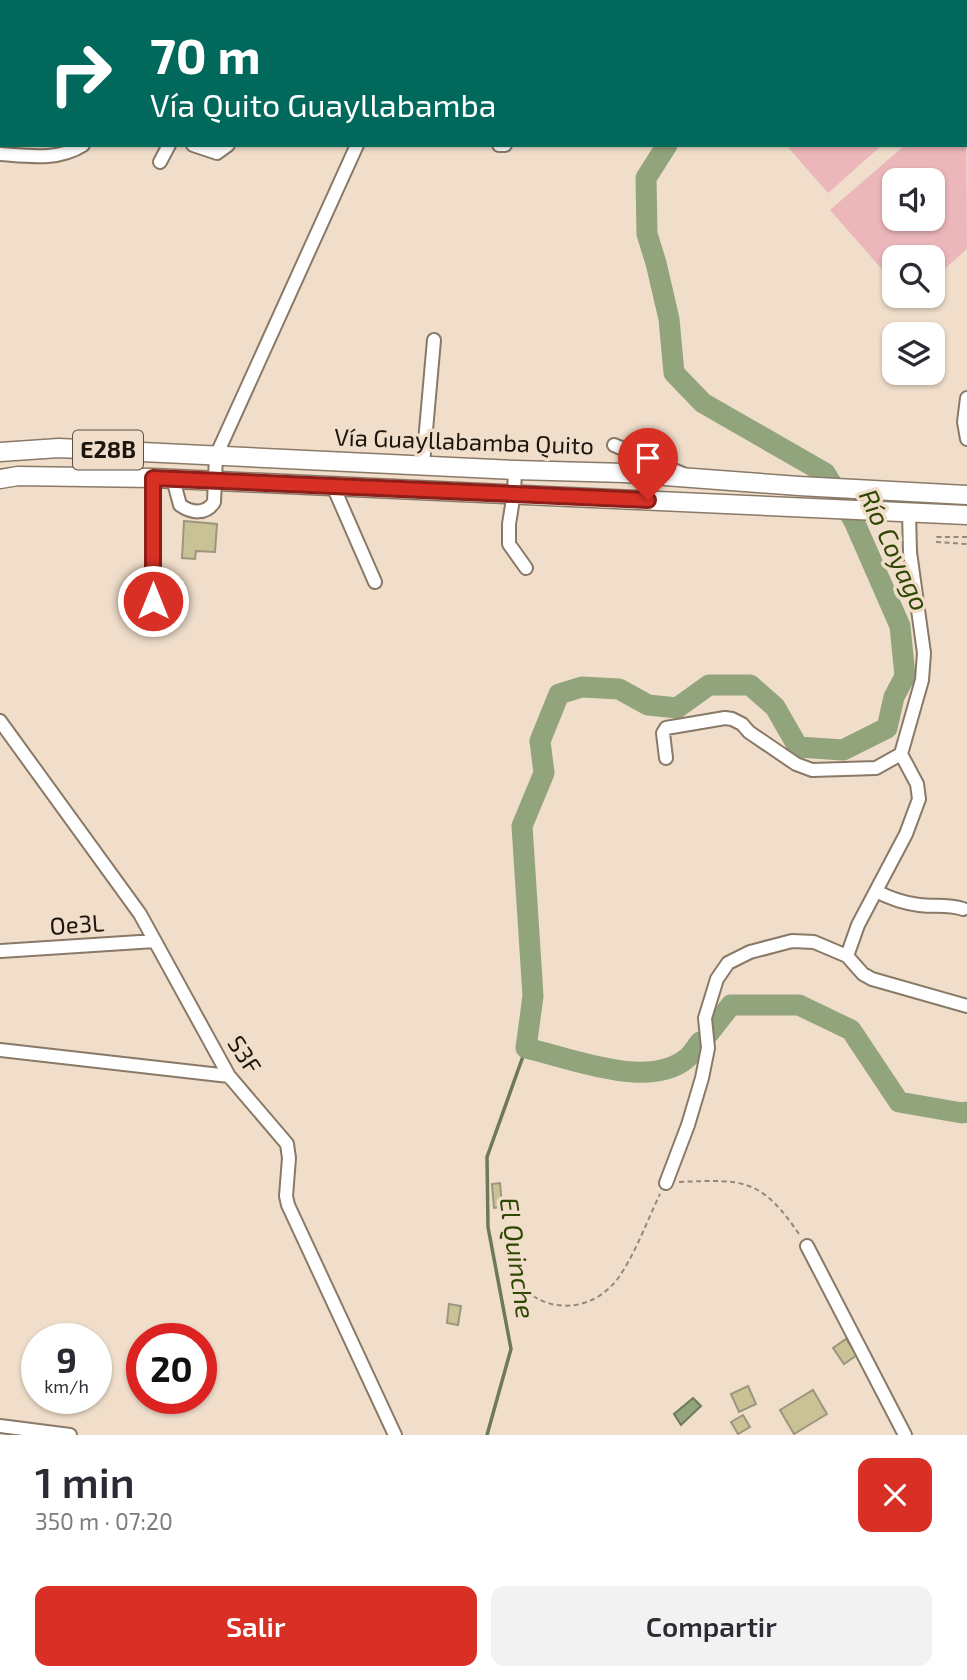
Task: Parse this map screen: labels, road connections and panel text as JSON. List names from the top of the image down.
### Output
{
  "streets": {
    "highway": ["Vía Guayllabamba Quito", "E28B"],
    "street": ["Oe3L", "S3F"]
  },
  "crossings": [
    ["Oe3L", "S3F"]
  ],
  "water": ["Río Coyago", "El Quinche"],
  "page": {
    "turn": ["70 m", "Vía Quito Guayllabamba"],
    "speed": "9 km/h",
    "limit": "20",
    "heading": ["1 min", "350 m · 07:20"],
    "buttons": ["Salir", "Compartir"]
  }
}
